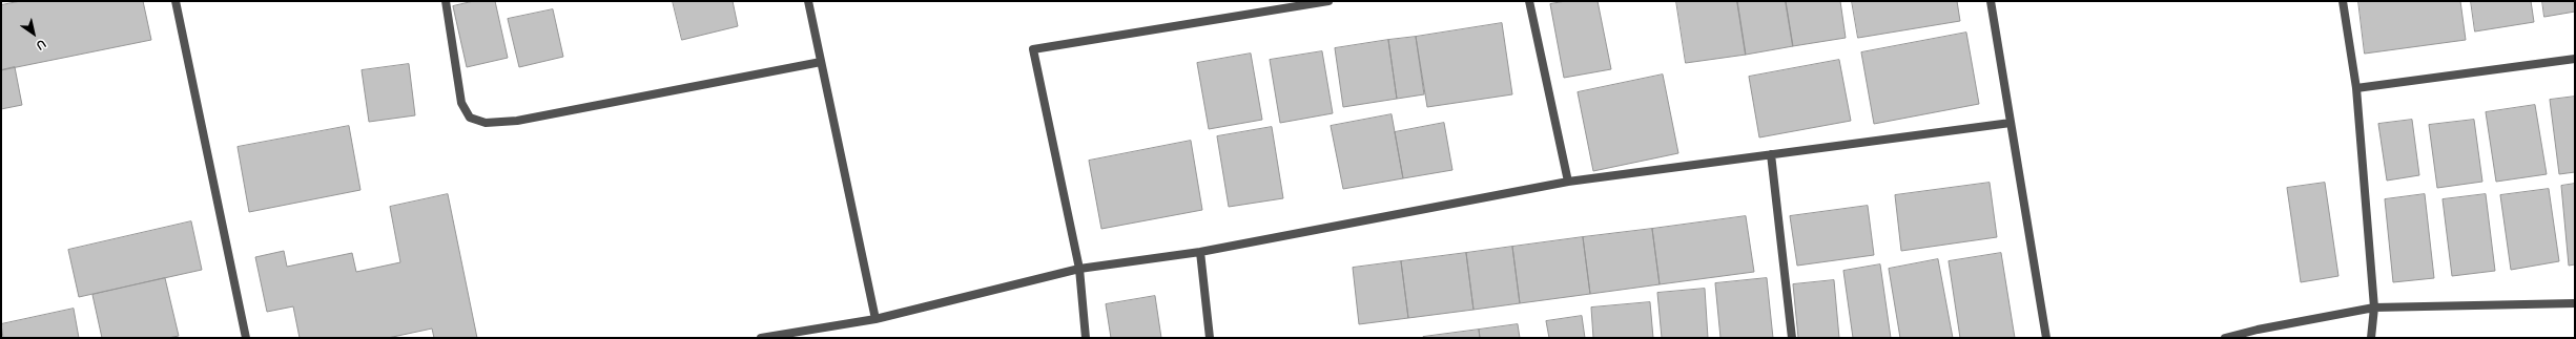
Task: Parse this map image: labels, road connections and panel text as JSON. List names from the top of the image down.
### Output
{
  "north": "bottom right"
}
